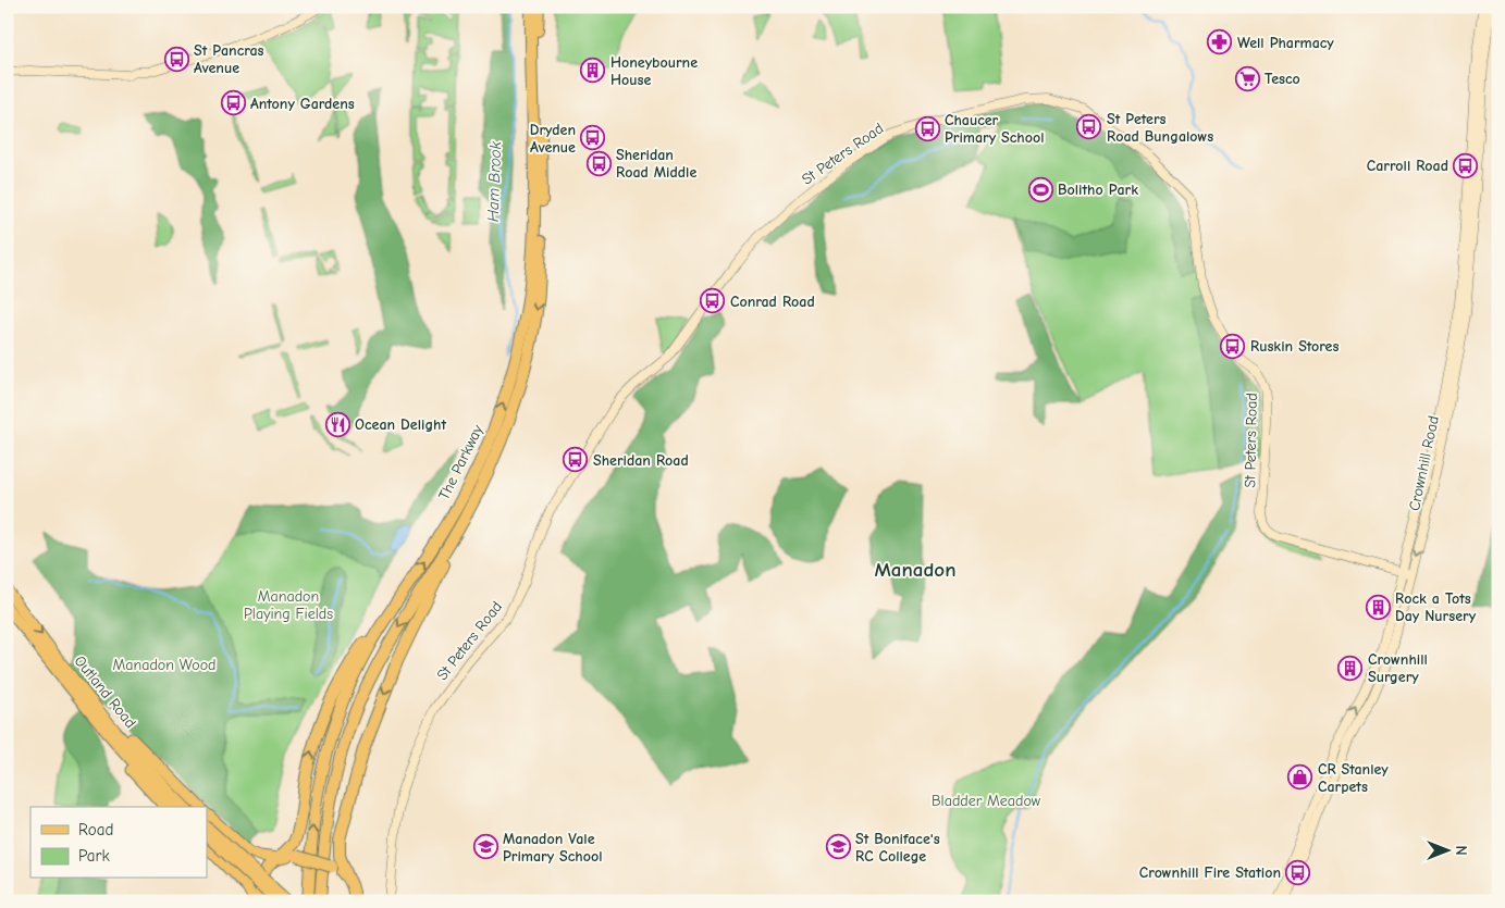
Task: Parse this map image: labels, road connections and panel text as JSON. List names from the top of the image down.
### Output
{
  "streets": {
    "highway": ["The Parkway"],
    "main road": ["Outland Road"],
    "street": ["St Peters Road", "Crownhill Road"]
  },
  "crossings": [
    ["St Peters Road", "Crownhill Road"]
  ],
  "districts": ["Manadon"],
  "water": ["Ham Brook"],
  "parks": ["Manadon Playing Fields", "Manadon Wood", "Bladder Meadow"],
  "places": {
    "pharmacy": ["Well Pharmacy"],
    "bus stop": [
      "St Pancras Avenue",
      "Antony Gardens",
      "St Peters Road Bungalows",
      "Chaucer Primary School",
      "Dryden Avenue",
      "Sheridan Road Middle",
      "Carroll Road",
      "Conrad Road",
      "Ruskin Stores",
      "Sheridan Road",
      "Crownhill Fire Station"
    ],
    "building": ["Honeybourne House", "Rock a Tots Day Nursery", "Crownhill Surgery"],
    "supermarket": ["Tesco"],
    "sports": ["Bolitho Park"],
    "restaurant": ["Ocean Delight"],
    "shop": ["CR Stanley Carpets"],
    "school or university": ["Manadon Vale Primary School", "St Boniface's RC College"]
  },
  "legend": ["Road", "Park"],
  "north": "right"
}
